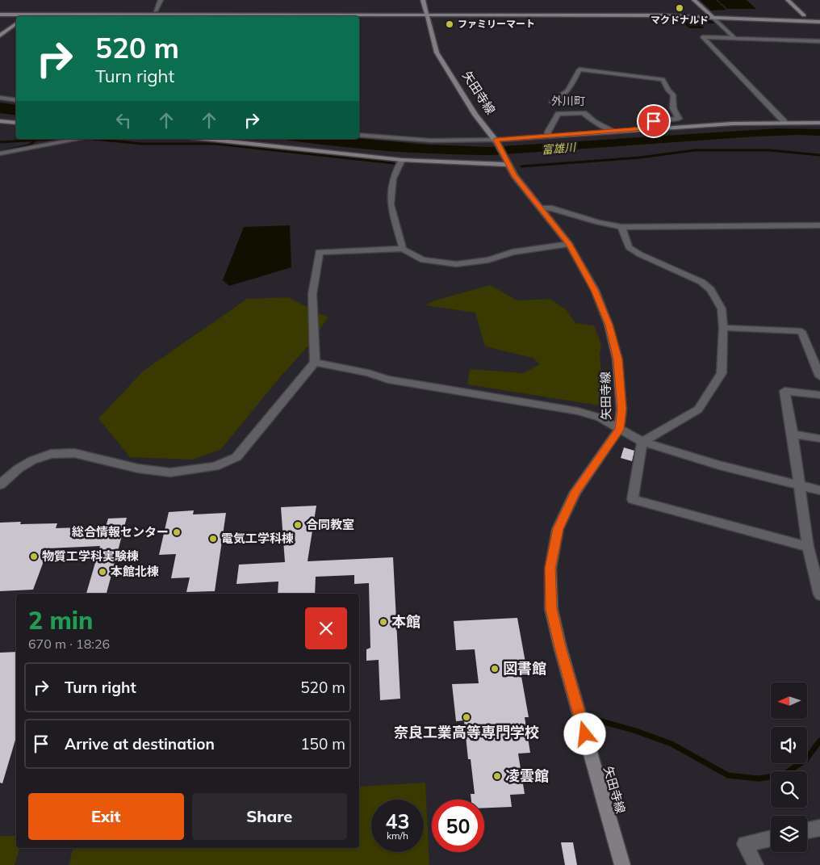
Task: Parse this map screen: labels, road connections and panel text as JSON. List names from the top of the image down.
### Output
{
  "streets": {
    "main road": ["矢田寺線"]
  },
  "districts": ["外川町"],
  "water": ["富雄川"],
  "places": [
    "マクドナルド",
    "ファミリーマート",
    "合同教室",
    "総合情報センター",
    "電気工学科棟",
    "物質工学科実験棟",
    "本館北棟",
    "本館",
    "図書館",
    "奈良工業高等専門学校",
    "凌雲館"
  ],
  "north": "left",
  "page": {
    "turn": ["520 m", "Turn right"],
    "heading": ["2 min", "670 m · 18:26"],
    "list": [
      {
        "name": "Turn right",
        "value": "520 m"
      },
      {
        "name": "Arrive at destination",
        "value": "150 m"
      }
    ],
    "buttons": ["Exit", "Share"],
    "speed": "43 km/h",
    "limit": "50"
  }
}
